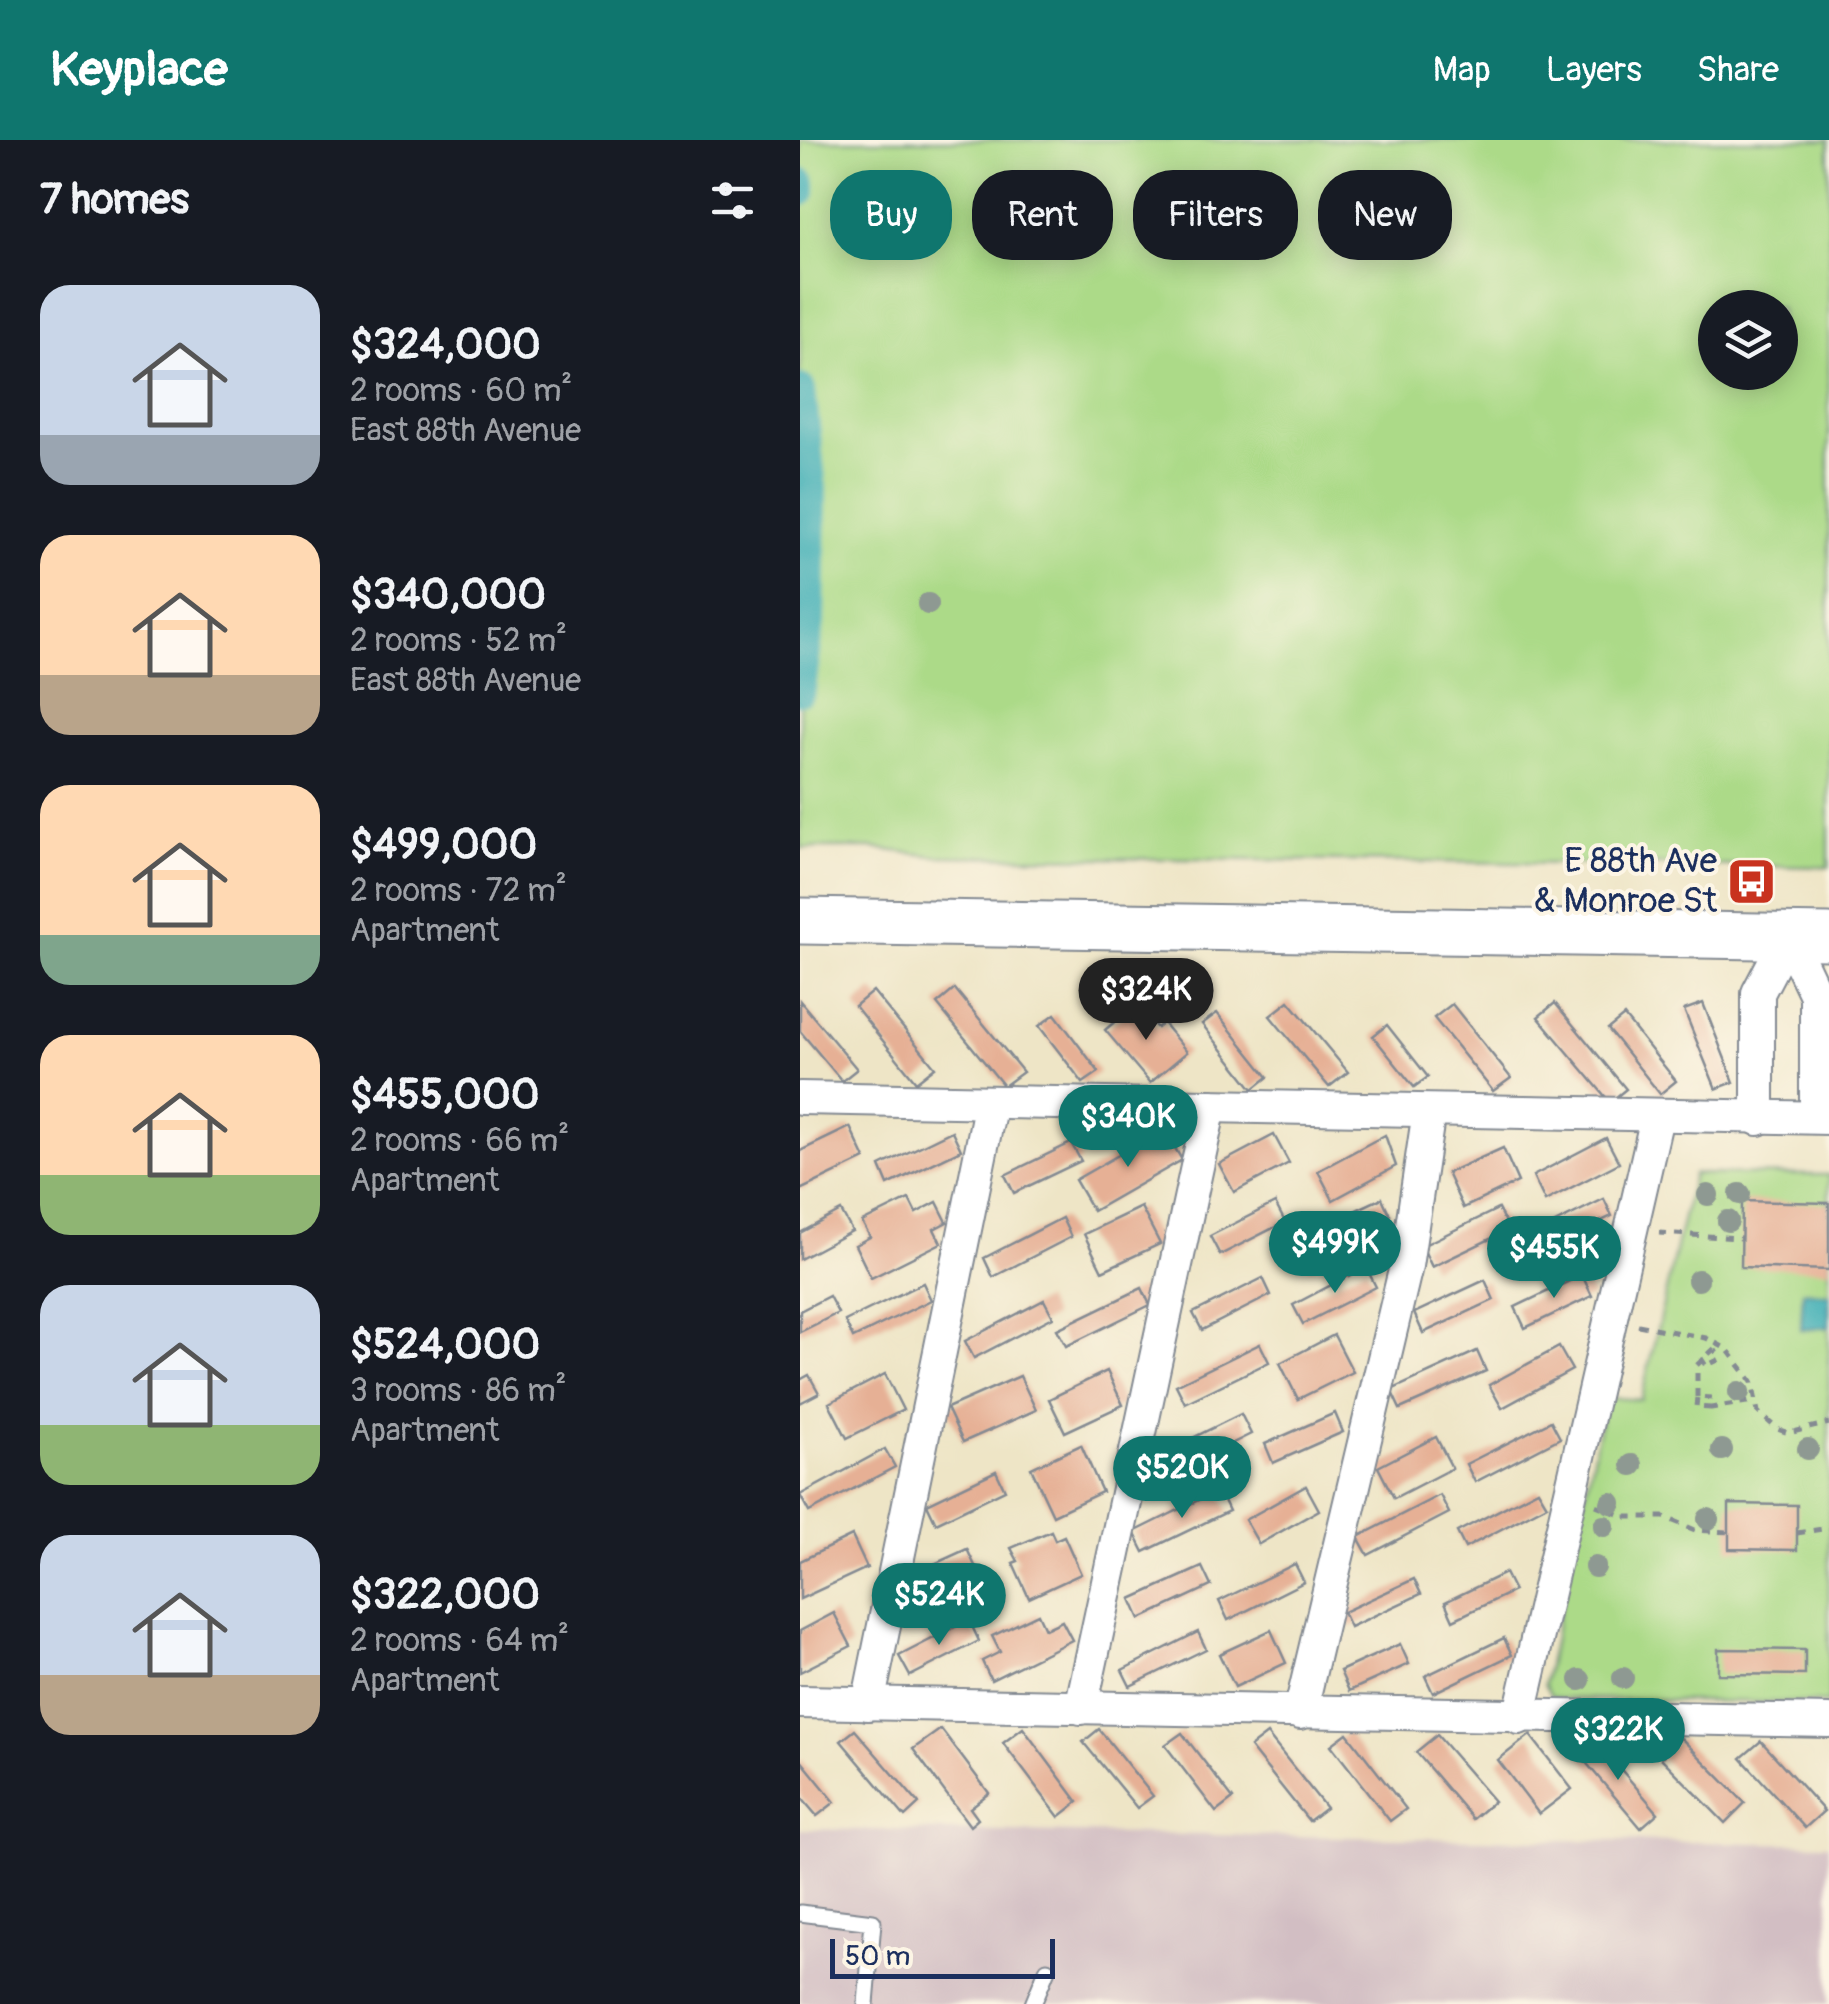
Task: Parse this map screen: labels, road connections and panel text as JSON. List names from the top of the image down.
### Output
{
  "places": {
    "bus stop": ["E 88th Ave & Monroe St"]
  },
  "scale_bar": "50 m",
  "page": {
    "header": "Keyplace",
    "nav": ["Map", "Layers", "Share"],
    "heading": "7 homes",
    "chip": [
      "Buy",
      "Rent",
      "Filters",
      "New"
    ],
    "list": [
      {
        "name": "$324,000",
        "note": "2 rooms · 60 m² · East 88th Avenue"
      },
      {
        "name": "$340,000",
        "note": "2 rooms · 52 m² · East 88th Avenue"
      },
      {
        "name": "$499,000",
        "note": "2 rooms · 72 m² · Apartment"
      },
      {
        "name": "$455,000",
        "note": "2 rooms · 66 m² · Apartment"
      },
      {
        "name": "$524,000",
        "note": "3 rooms · 86 m² · Apartment"
      },
      {
        "name": "$322,000",
        "note": "2 rooms · 64 m² · Apartment"
      }
    ],
    "price": [
      "$324K",
      "$340K",
      "$499K",
      "$455K",
      "$520K",
      "$524K",
      "$322K"
    ],
    "scale": "50 m"
  }
}
